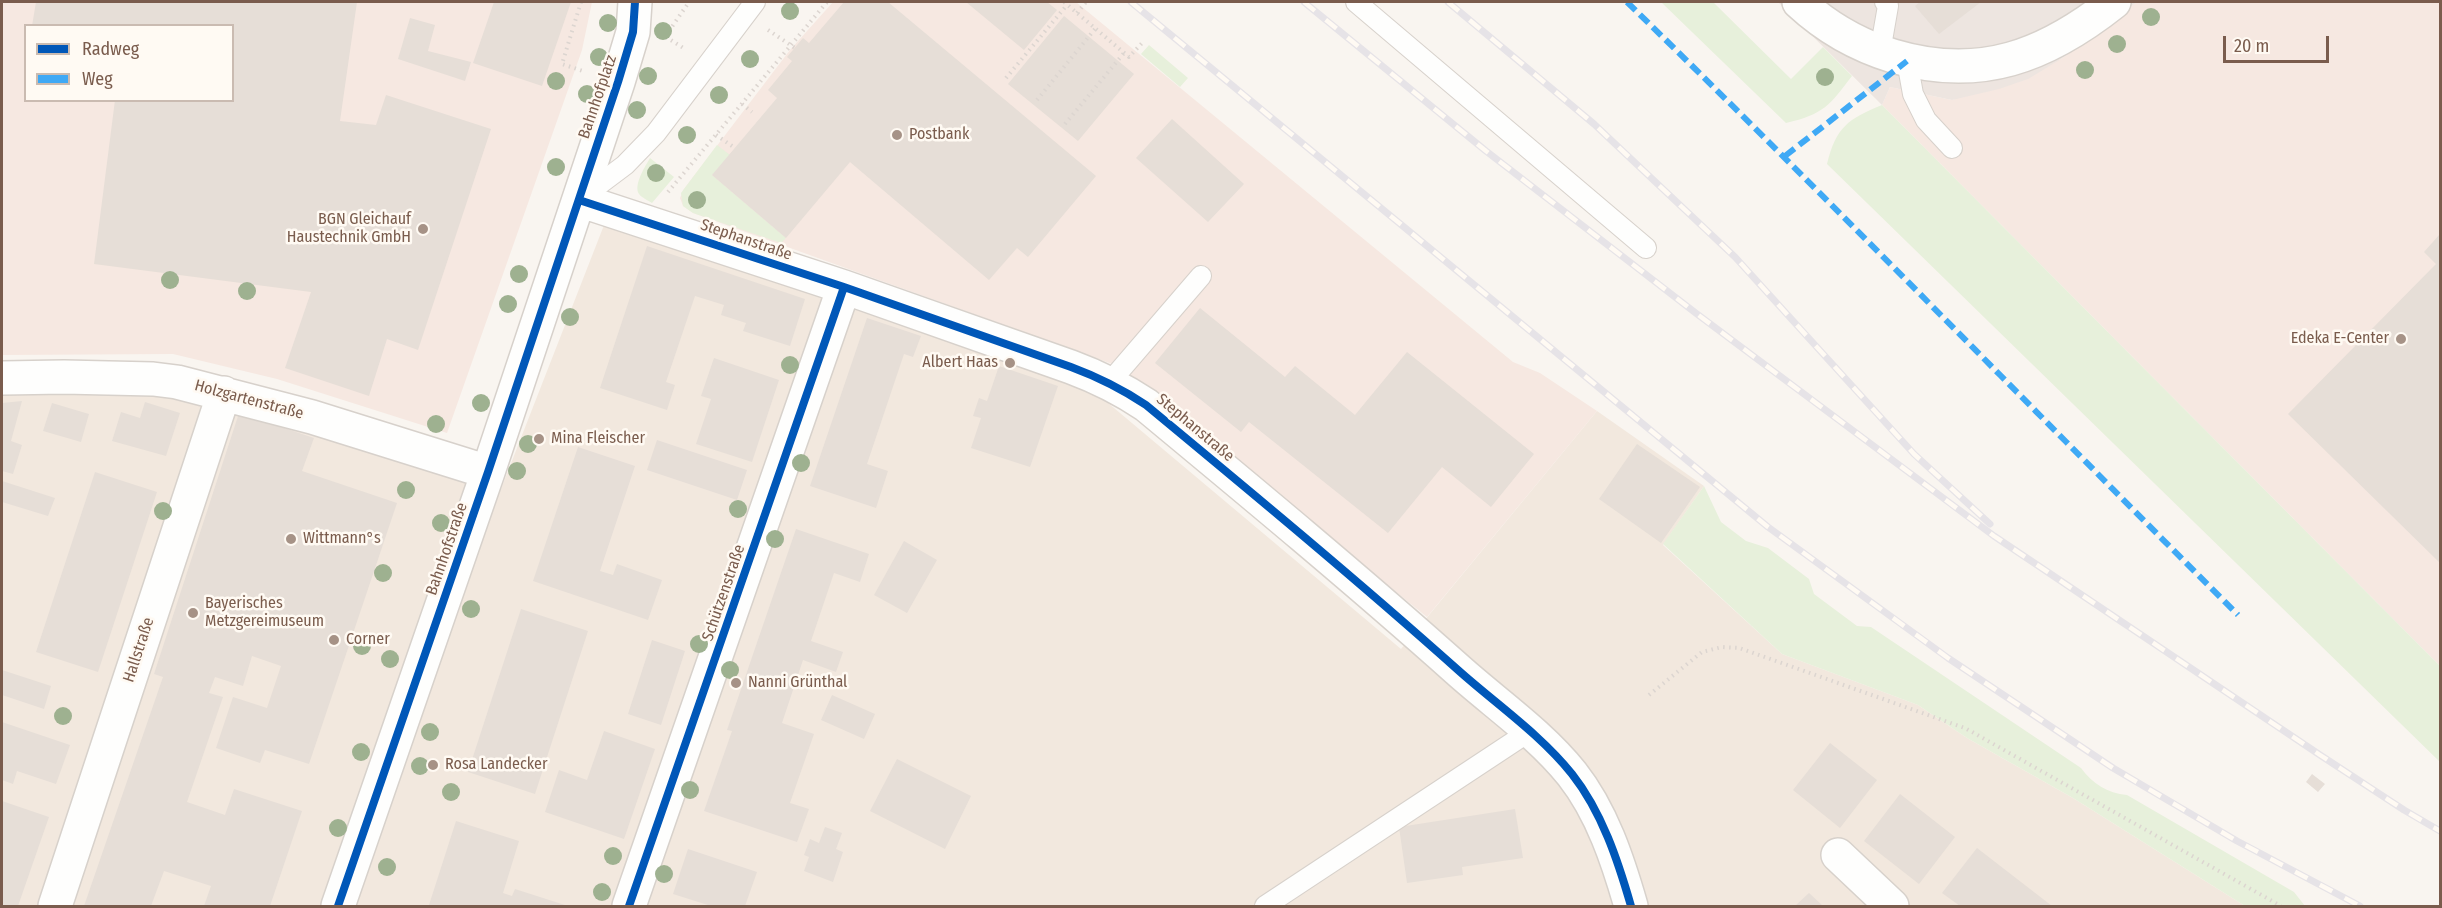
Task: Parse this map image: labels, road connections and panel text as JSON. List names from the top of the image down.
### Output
{
  "streets": {
    "street": [
      "Bahnhofplatz",
      "Stephanstraße",
      "Holzgartenstraße",
      "Bahnhofstraße",
      "Schützenstraße",
      "Hallstraße"
    ]
  },
  "crossings": [
    ["Bahnhofplatz", "Stephanstraße"],
    ["Bahnhofplatz", "Bahnhofstraße"],
    ["Stephanstraße", "Bahnhofstraße"],
    ["Stephanstraße", "Schützenstraße"],
    ["Holzgartenstraße", "Bahnhofstraße"],
    ["Holzgartenstraße", "Hallstraße"]
  ],
  "places": [
    "Postbank",
    "BGN Gleichauf Haustechnik GmbH",
    "Edeka E-Center",
    "Albert Haas",
    "Mina Fleischer",
    "Wittmann°s",
    "Bayerisches Metzgereimuseum",
    "Corner",
    "Nanni Grünthal",
    "Rosa Landecker"
  ],
  "legend": ["Radweg", "Weg"],
  "scale_bar": "20 m"
}
